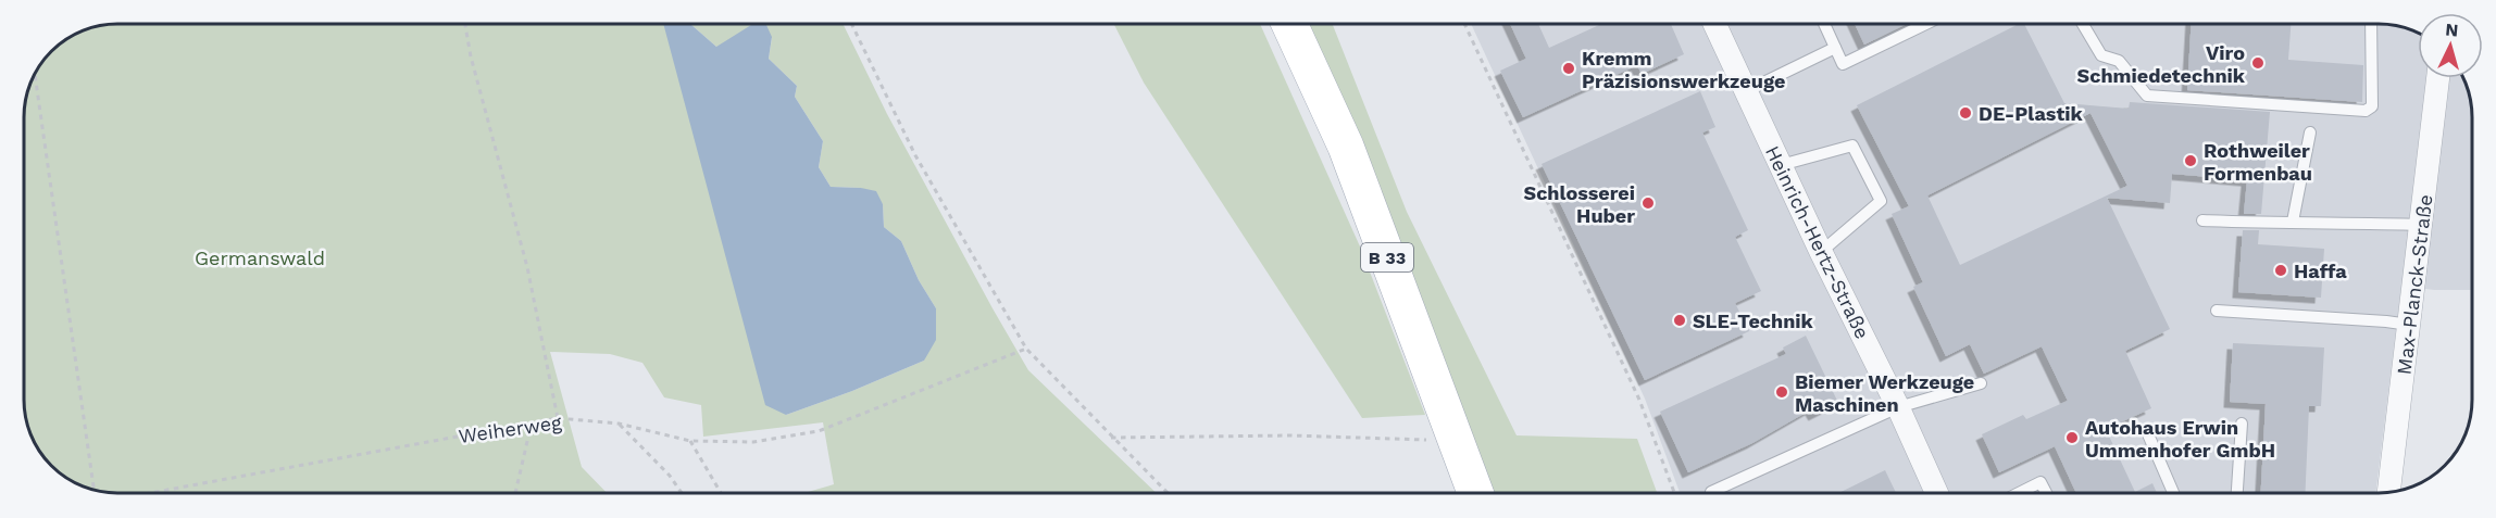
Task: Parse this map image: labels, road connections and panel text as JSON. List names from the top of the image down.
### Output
{
  "streets": {
    "main road": ["B 33"],
    "street": ["Heinrich-Hertz-Straße", "Max-Planck-Straße"],
    "path": ["Weiherweg"]
  },
  "parks": ["Germanswald"],
  "places": [
    "Viro Schmiedetechnik",
    "Kremm Präzisionswerkzeuge",
    "DE-Plastik",
    "Rothweiler Formenbau",
    "Schlosserei Huber",
    "Haffa",
    "SLE-Technik",
    "Biemer Werkzeuge Maschinen",
    "Autohaus Erwin Ummenhofer GmbH"
  ],
  "north": "top"
}
